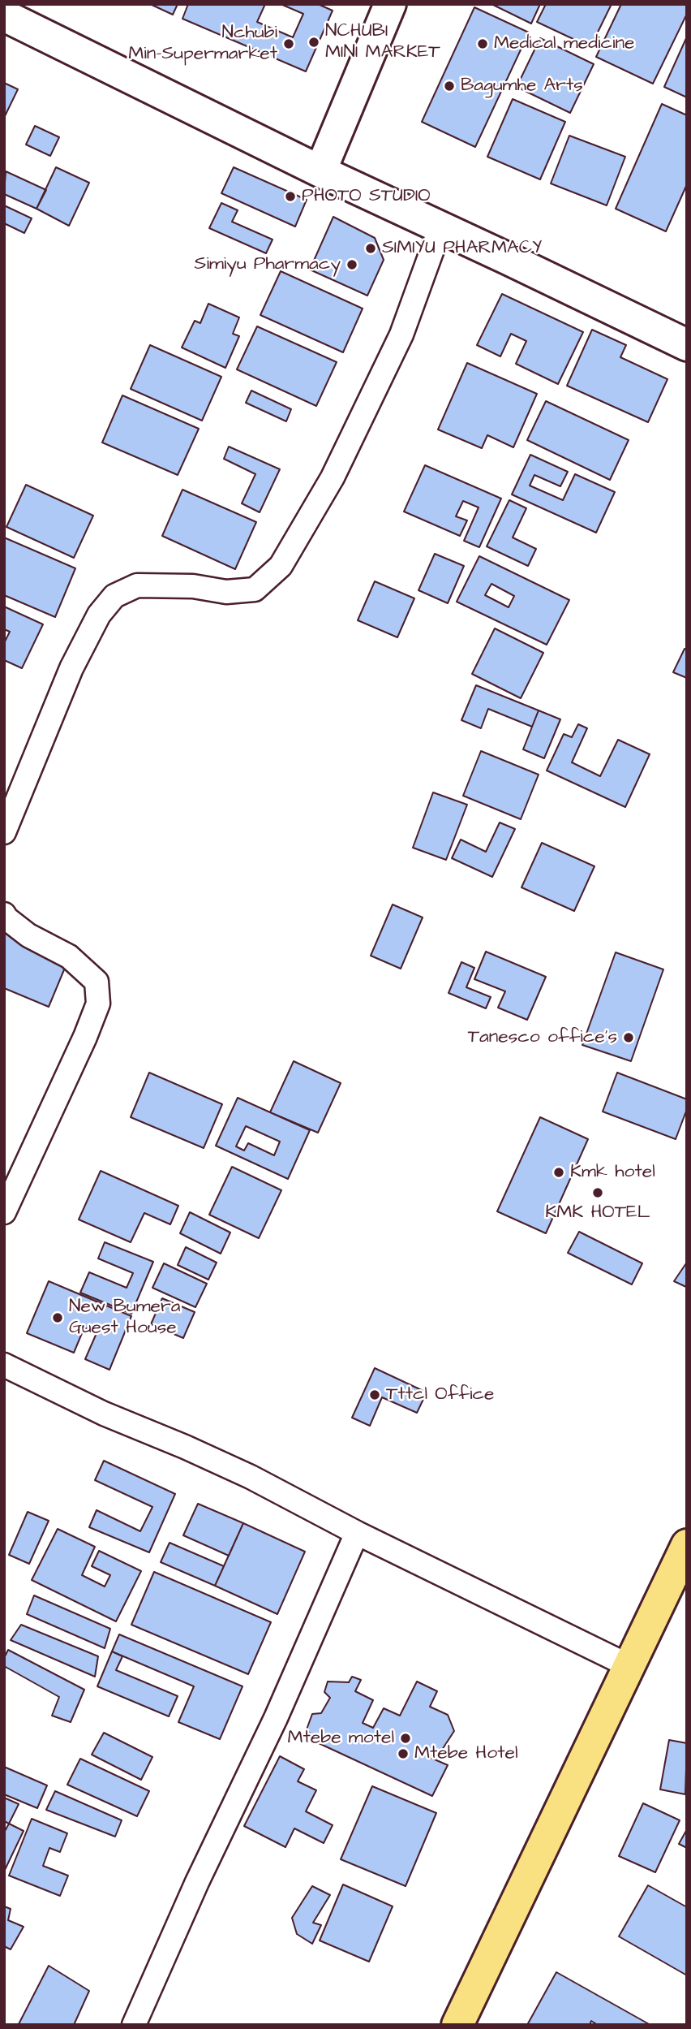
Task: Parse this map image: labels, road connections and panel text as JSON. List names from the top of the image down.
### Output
{
  "places": [
    "NCHUBI MINI MARKET",
    "Nchubi Min-Supermarket",
    "Medical medicine",
    "Bagumhe Arts",
    "PHOTO STUDIO",
    "SIMIYU PHARMACY",
    "Simiyu Pharmacy",
    "Tanesco office's",
    "Kmk hotel",
    "KMK HOTEL",
    "New Bumera Guest House",
    "Tttcl Office",
    "Mtebe motel",
    "Mtebe Hotel"
  ]
}
